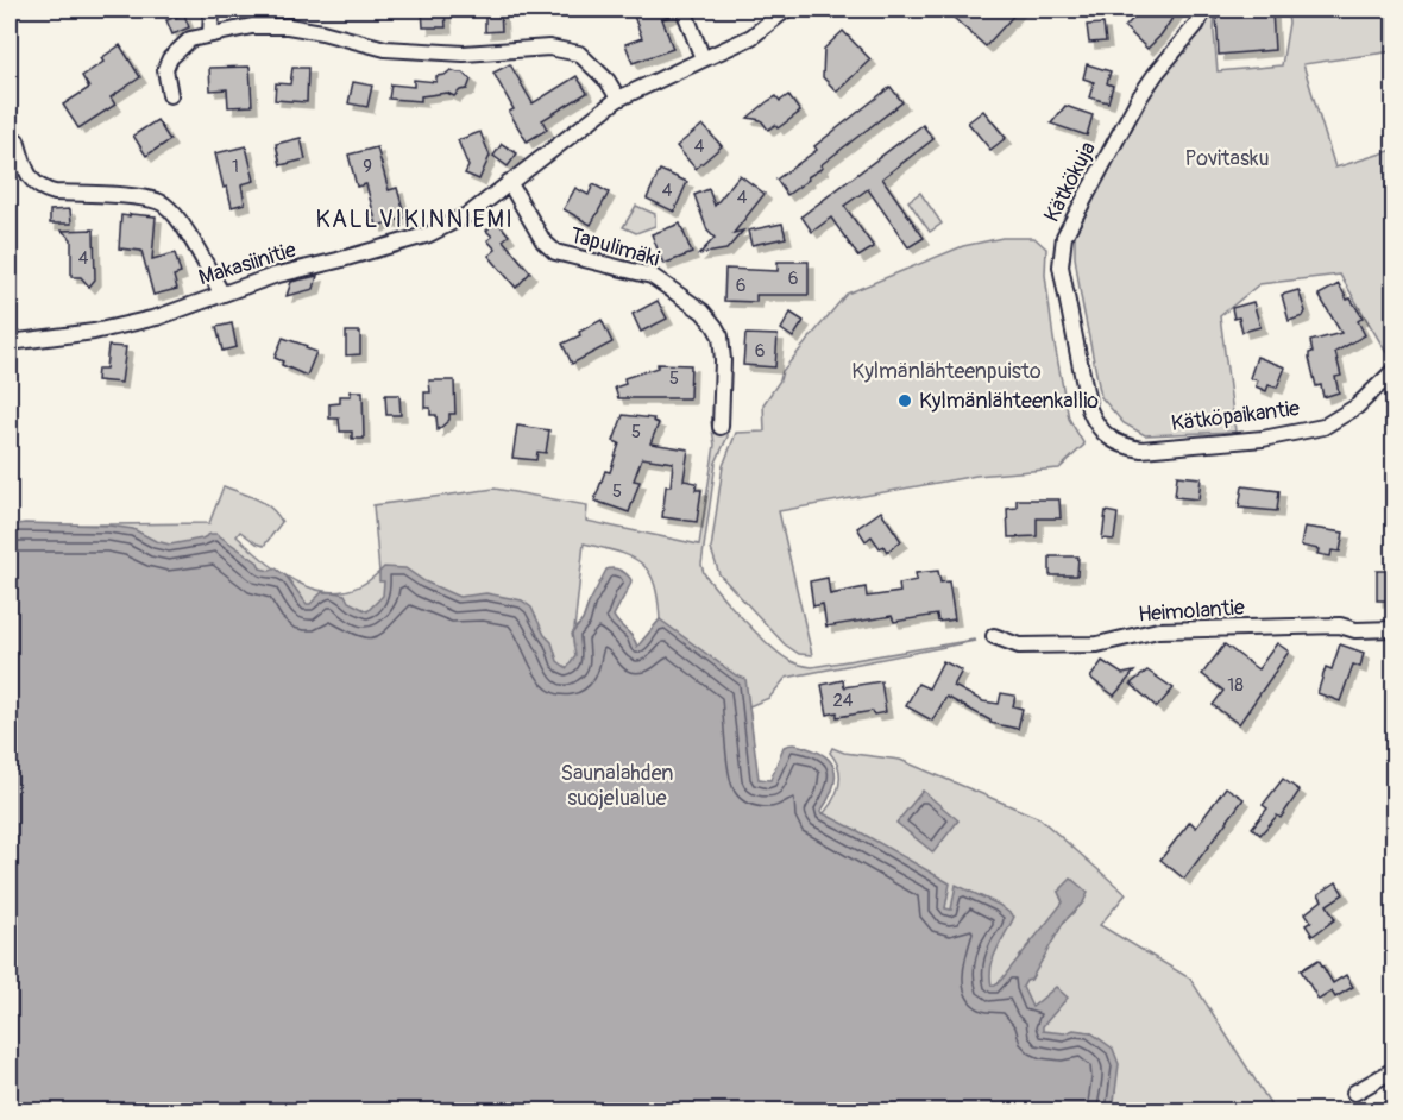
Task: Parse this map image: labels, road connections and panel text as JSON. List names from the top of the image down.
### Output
{
  "streets": {
    "street": [
      "Kätkökuja",
      "Tapulimäki",
      "Makasiinitie",
      "Kätköpaikantie",
      "Heimolantie"
    ]
  },
  "crossings": [
    ["Kätkökuja", "Kätköpaikantie"],
    ["Tapulimäki", "Makasiinitie"]
  ],
  "districts": ["KALLVIKINNIEMI"],
  "parks": ["Povitasku", "Kylmänlähteenpuisto", "Saunalahden suojelualue"],
  "places": ["Kylmänlähteenkallio"],
  "house_numbers": [
    "4",
    "1",
    "9",
    "4",
    "4",
    "4",
    "6",
    "6",
    "6",
    "5",
    "5",
    "5",
    "18",
    "24"
  ]
}
